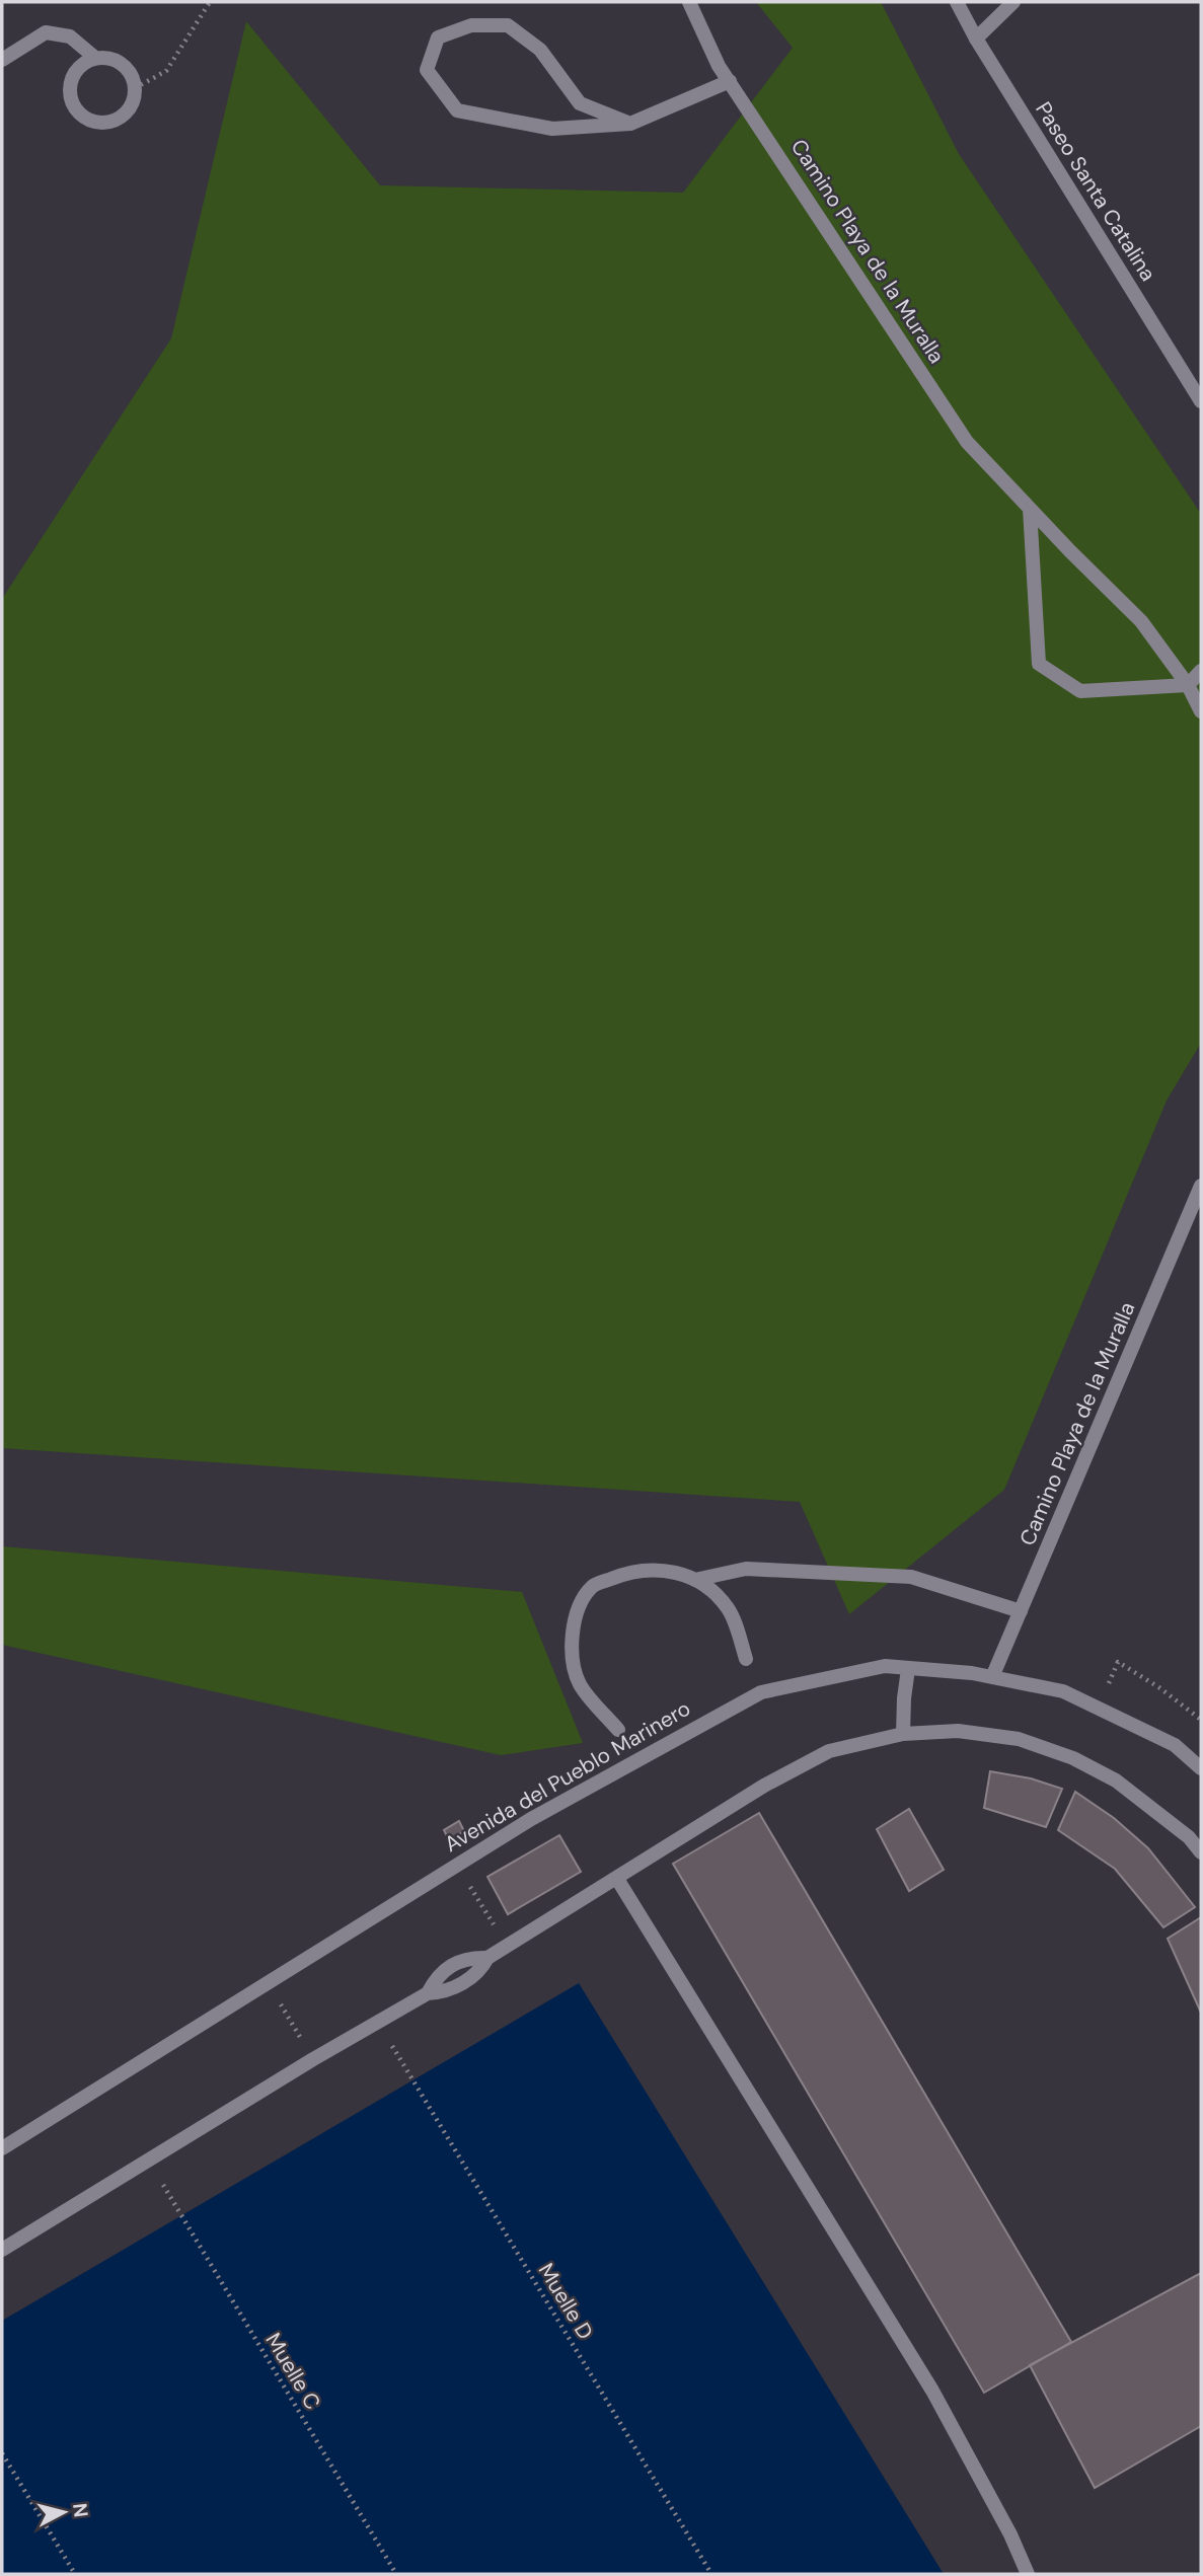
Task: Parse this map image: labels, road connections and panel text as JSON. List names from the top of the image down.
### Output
{
  "streets": {
    "street": ["Paseo Santa Catalina", "Camino Playa de la Muralla", "Avenida del Pueblo Marinero"],
    "path": ["Muelle D", "Muelle C"]
  },
  "crossings": [
    ["Camino Playa de la Muralla", "Avenida del Pueblo Marinero"]
  ],
  "north": "right"
}
